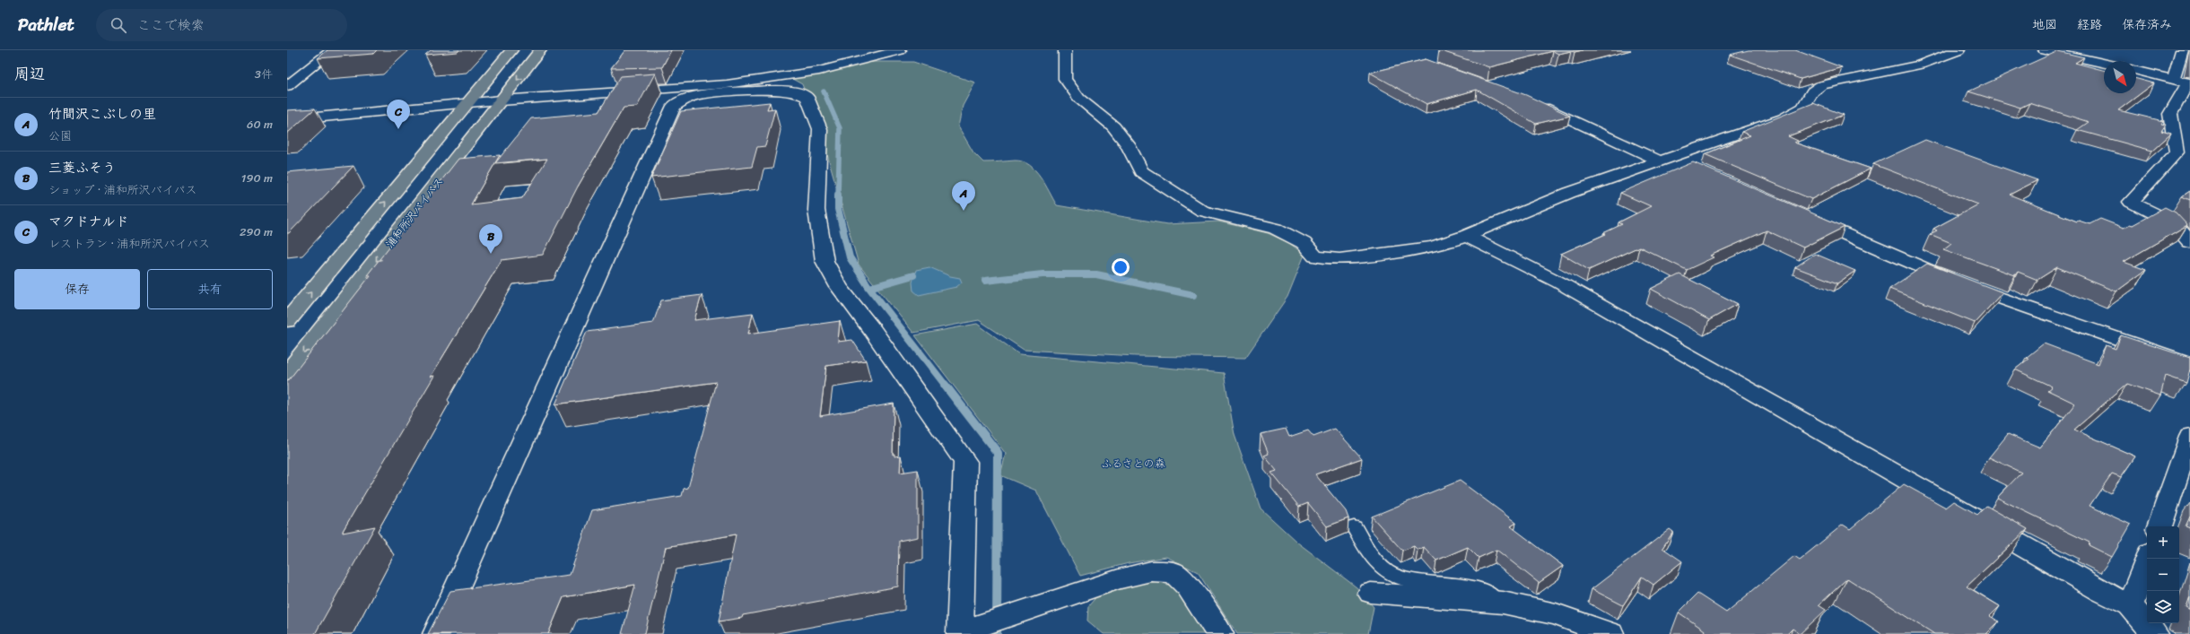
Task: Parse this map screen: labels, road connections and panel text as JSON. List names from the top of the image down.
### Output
{
  "streets": {
    "highway": ["浦和所沢バイパス"]
  },
  "parks": ["ふるさとの森"],
  "north": "bottom right",
  "page": {
    "header": "Pathlet",
    "search": "ここで検索",
    "nav": ["地図", "経路", "保存済み"],
    "heading": ["周辺", "3件"],
    "list": [
      {
        "mark": "A",
        "name": "竹間沢こぶしの里",
        "note": "公園",
        "value": "60 m"
      },
      {
        "mark": "B",
        "name": "三菱ふそう",
        "note": "ショップ · 浦和所沢バイパス",
        "value": "190 m"
      },
      {
        "mark": "C",
        "name": "マクドナルド",
        "note": "レストラン · 浦和所沢バイパス",
        "value": "290 m"
      }
    ],
    "pins": ["C", "A", "B"],
    "buttons": ["保存", "共有"],
    "map_buttons": ["+", "−"]
  }
}
